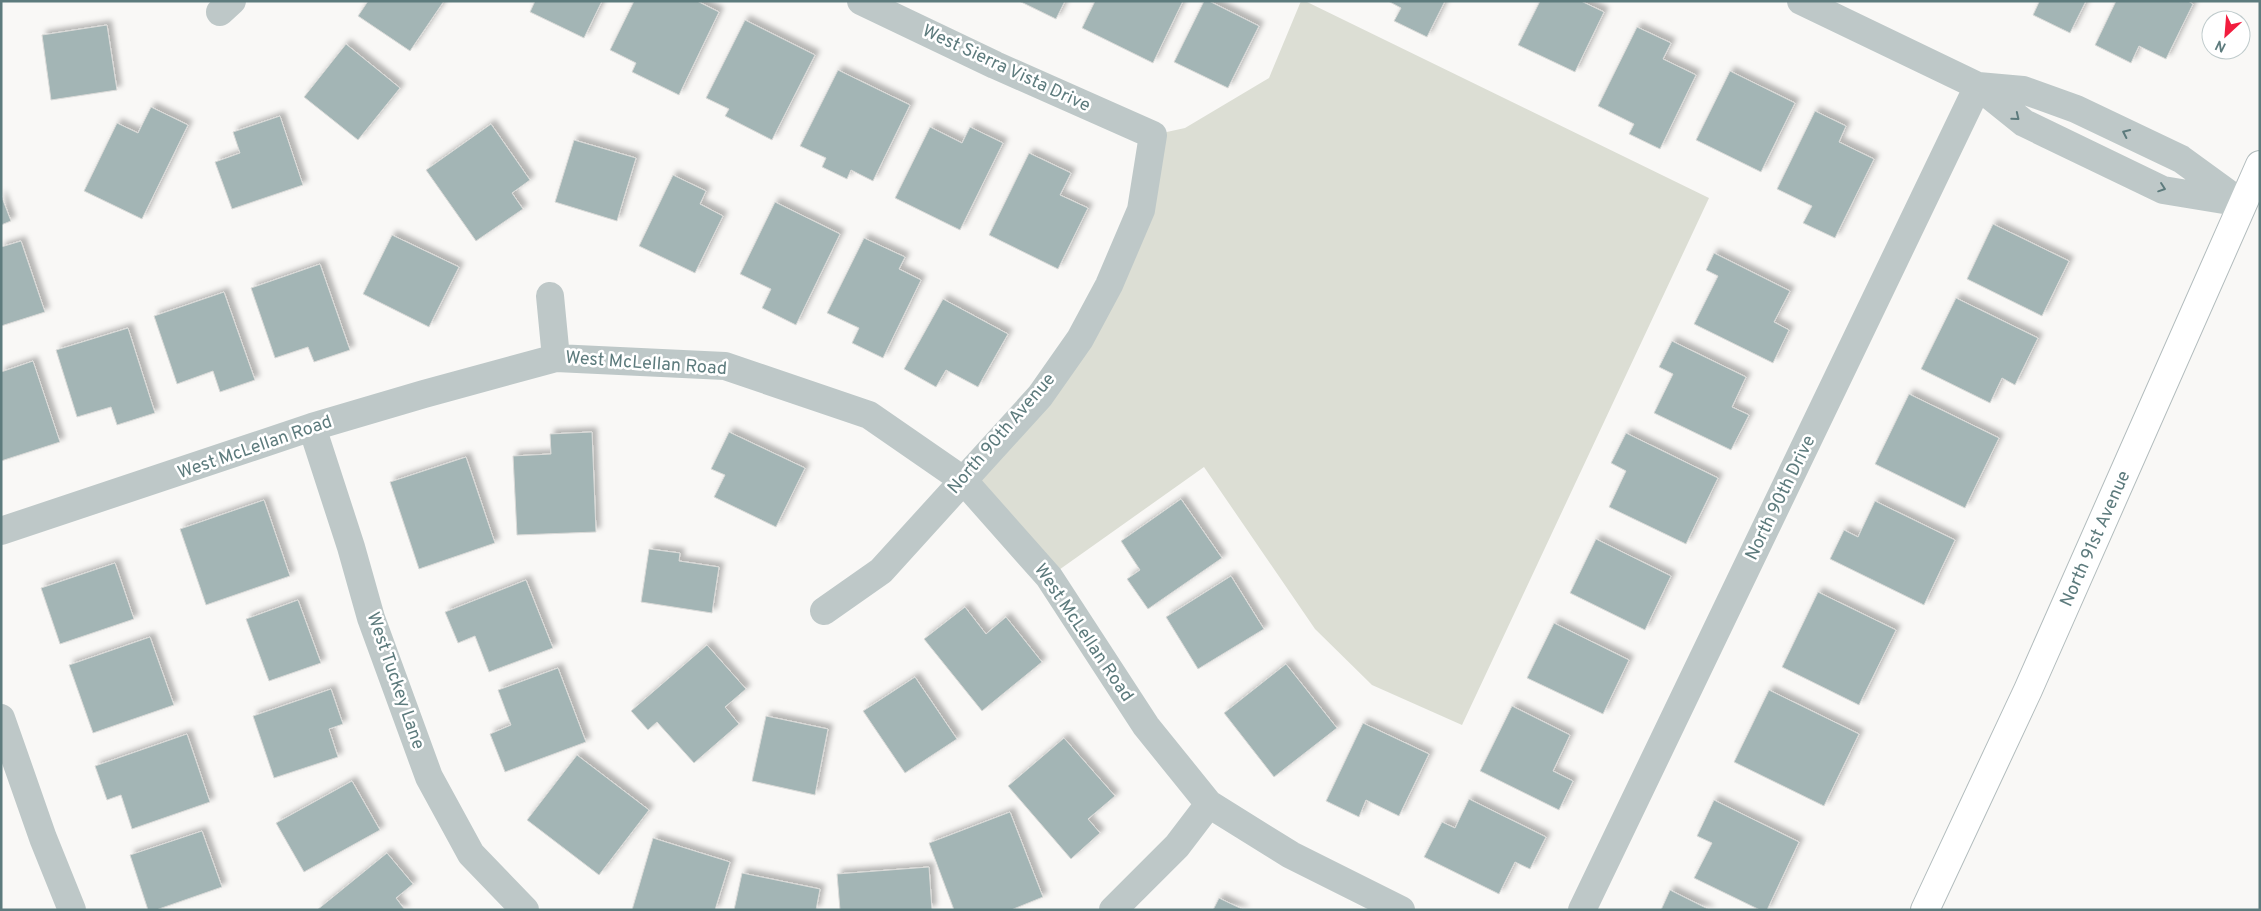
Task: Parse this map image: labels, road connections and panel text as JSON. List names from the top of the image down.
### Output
{
  "streets": {
    "main road": ["North 91st Avenue"],
    "street": [
      "West Sierra Vista Drive",
      "West McLellan Road",
      "North 90th Avenue",
      "North 90th Drive",
      "West Tuckey Lane"
    ]
  },
  "crossings": [
    ["West Sierra Vista Drive", "North 90th Avenue"],
    ["West McLellan Road", "North 90th Avenue"],
    ["West McLellan Road", "West Tuckey Lane"]
  ],
  "north": "bottom left"
}
